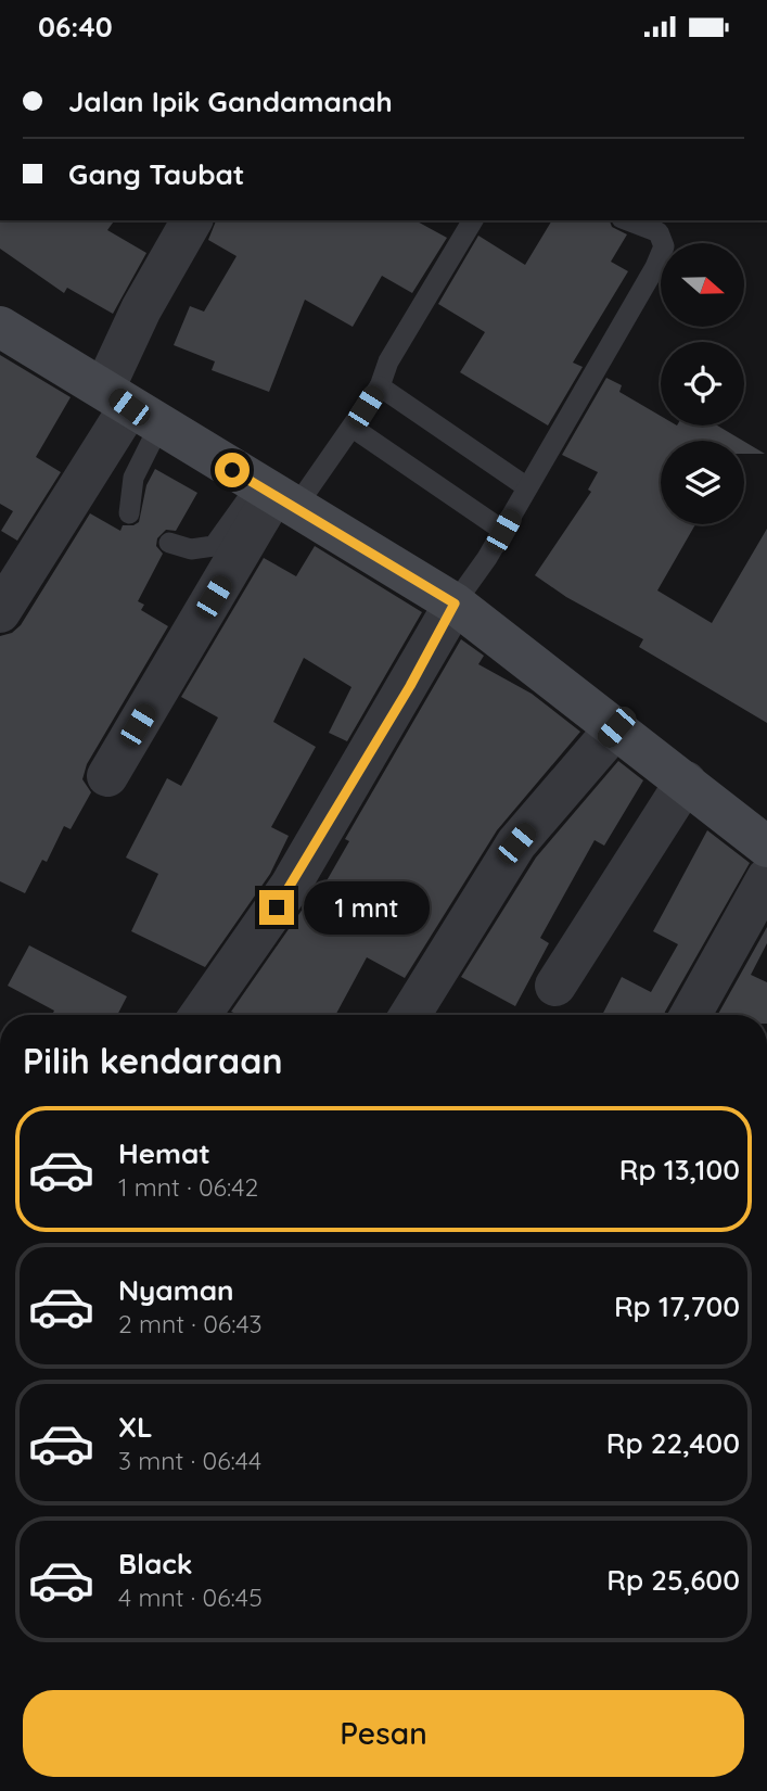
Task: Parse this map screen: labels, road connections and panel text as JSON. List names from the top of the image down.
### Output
{
  "north": "right",
  "page": {
    "status": "06:40",
    "banner": ["Jalan Ipik Gandamanah", "Gang Taubat"],
    "bubble": "1 mnt",
    "heading": "Pilih kendaraan",
    "list": [
      {
        "name": "Hemat",
        "note": "1 mnt · 06:42",
        "value": "Rp 13,100"
      },
      {
        "name": "Nyaman",
        "note": "2 mnt · 06:43",
        "value": "Rp 17,700"
      },
      {
        "name": "XL",
        "note": "3 mnt · 06:44",
        "value": "Rp 22,400"
      },
      {
        "name": "Black",
        "note": "4 mnt · 06:45",
        "value": "Rp 25,600"
      }
    ],
    "buttons": "Pesan"
  }
}
